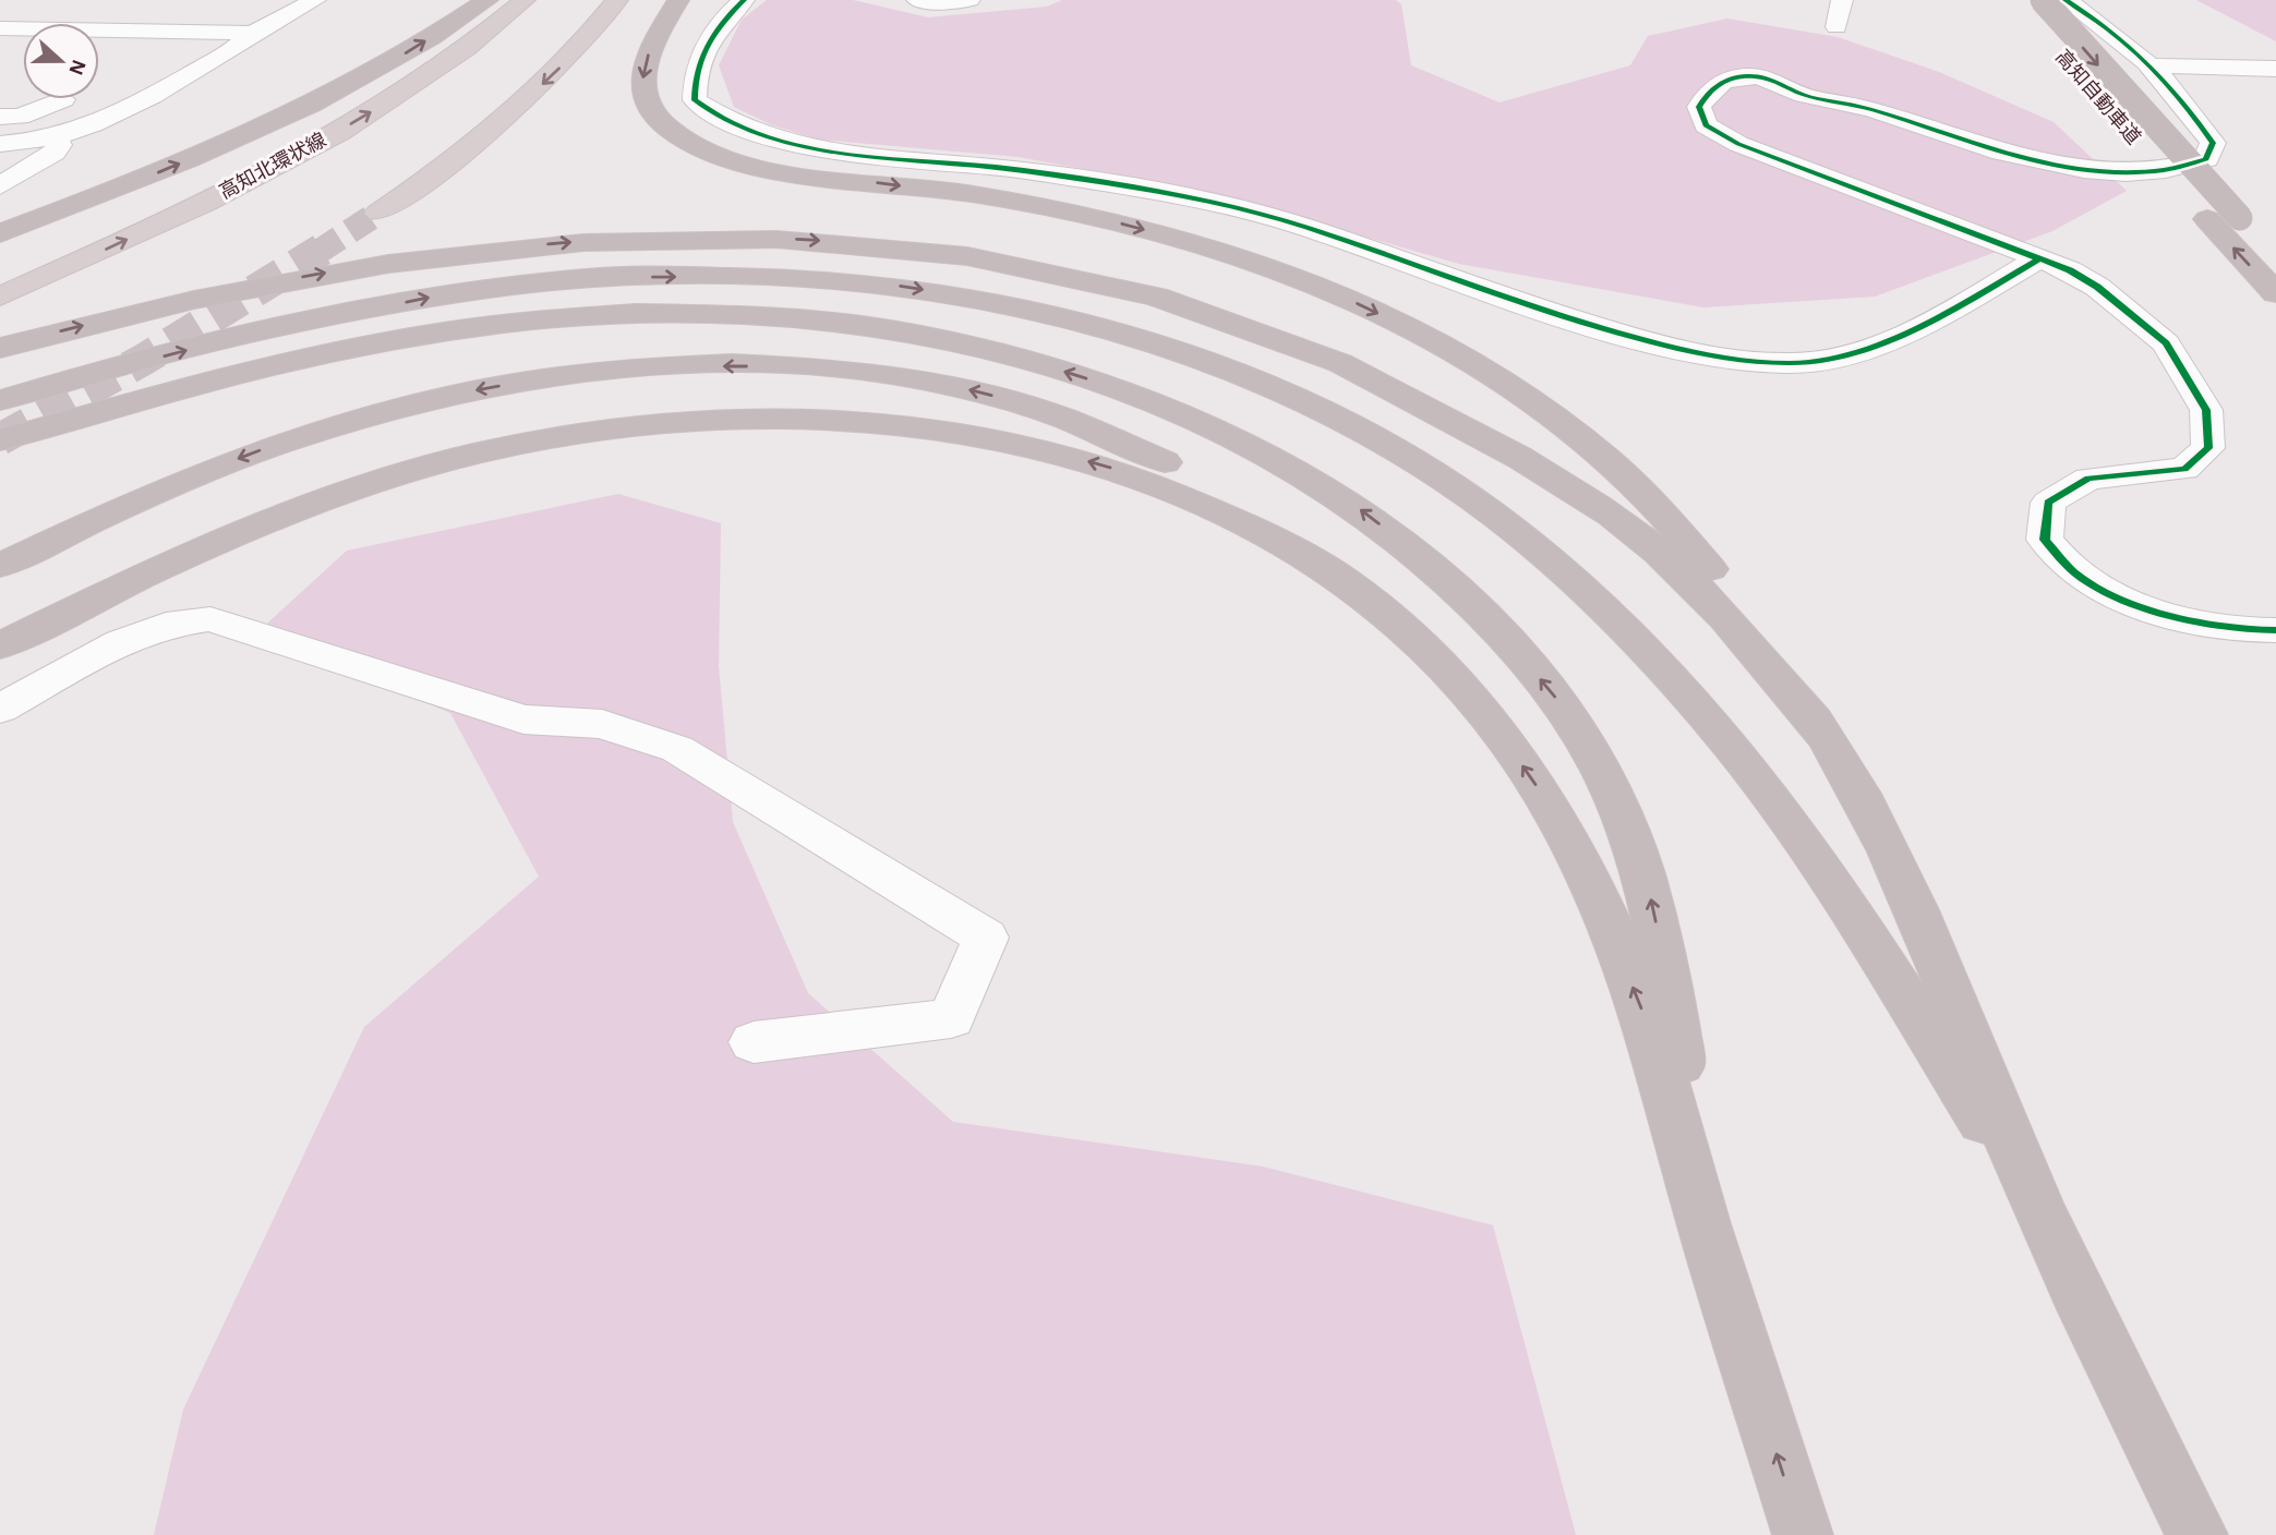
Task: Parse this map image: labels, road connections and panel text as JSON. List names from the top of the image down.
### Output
{
  "streets": {
    "highway": ["高知自動車道"],
    "main road": ["高知北環状線"]
  },
  "north": "right"
}
